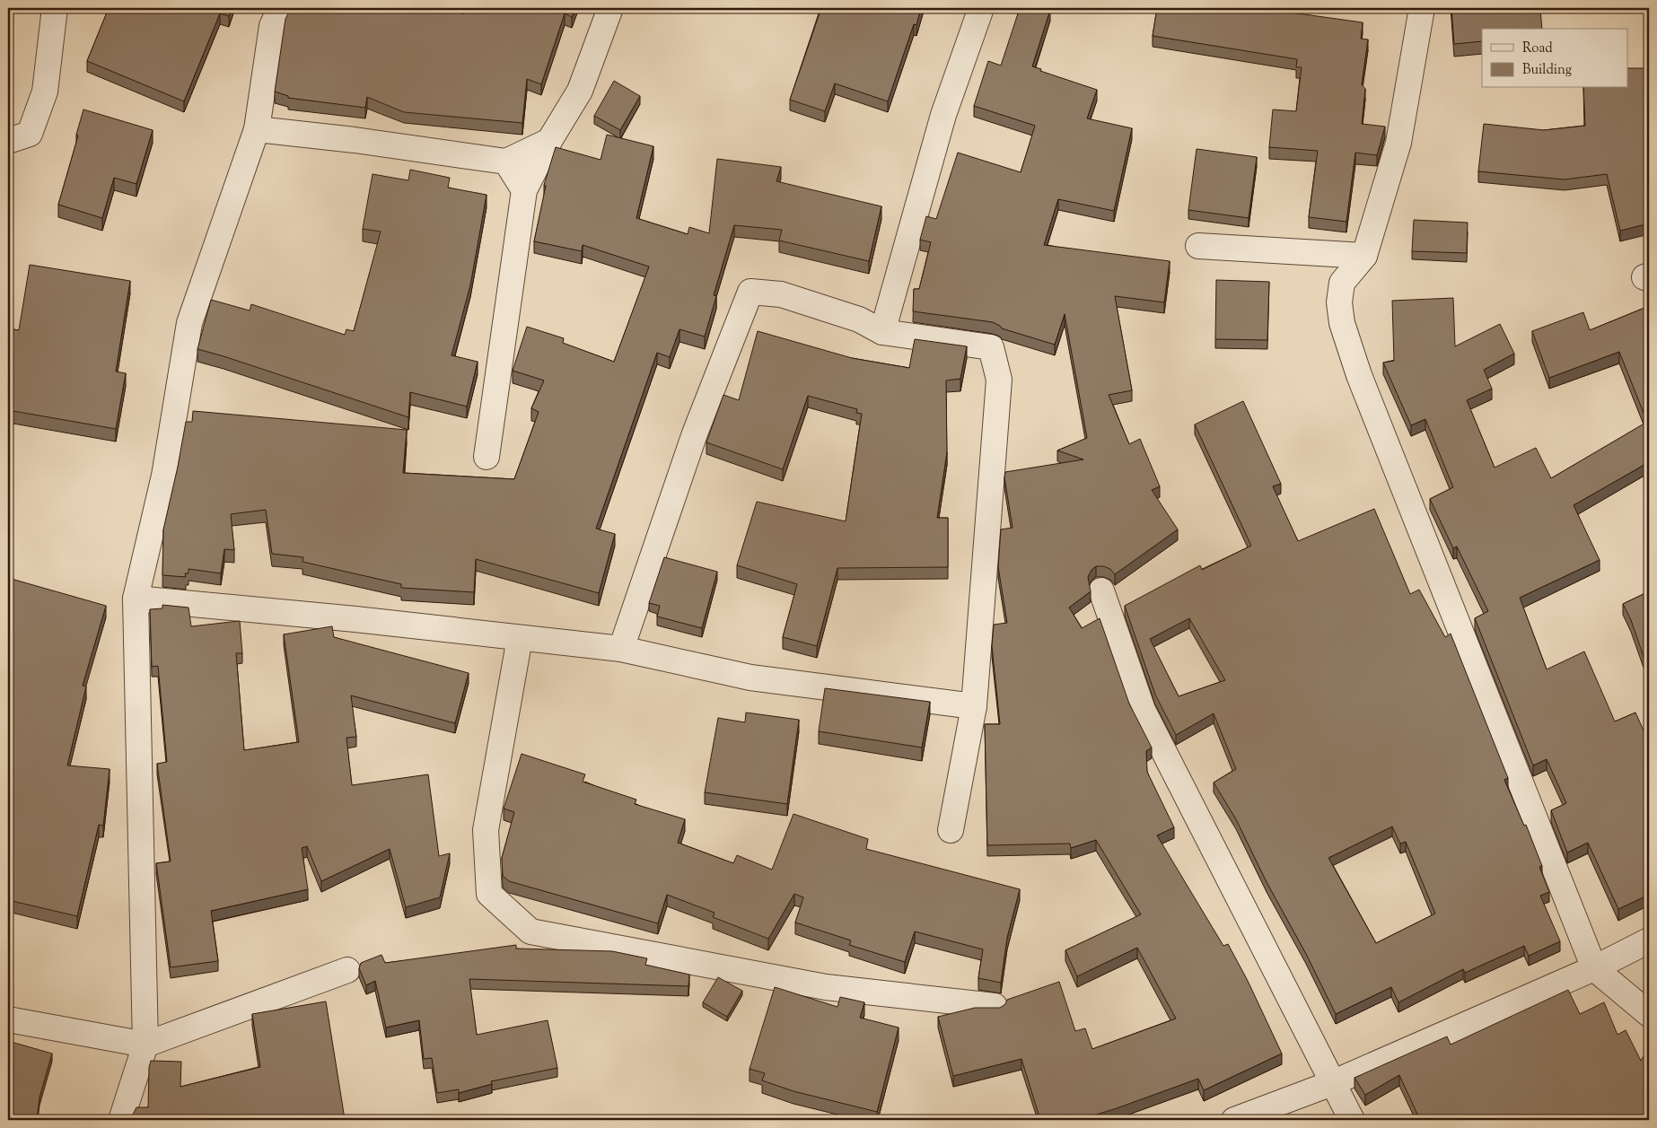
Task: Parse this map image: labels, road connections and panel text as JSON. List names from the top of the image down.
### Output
{
  "legend": ["Road", "Building"]
}
